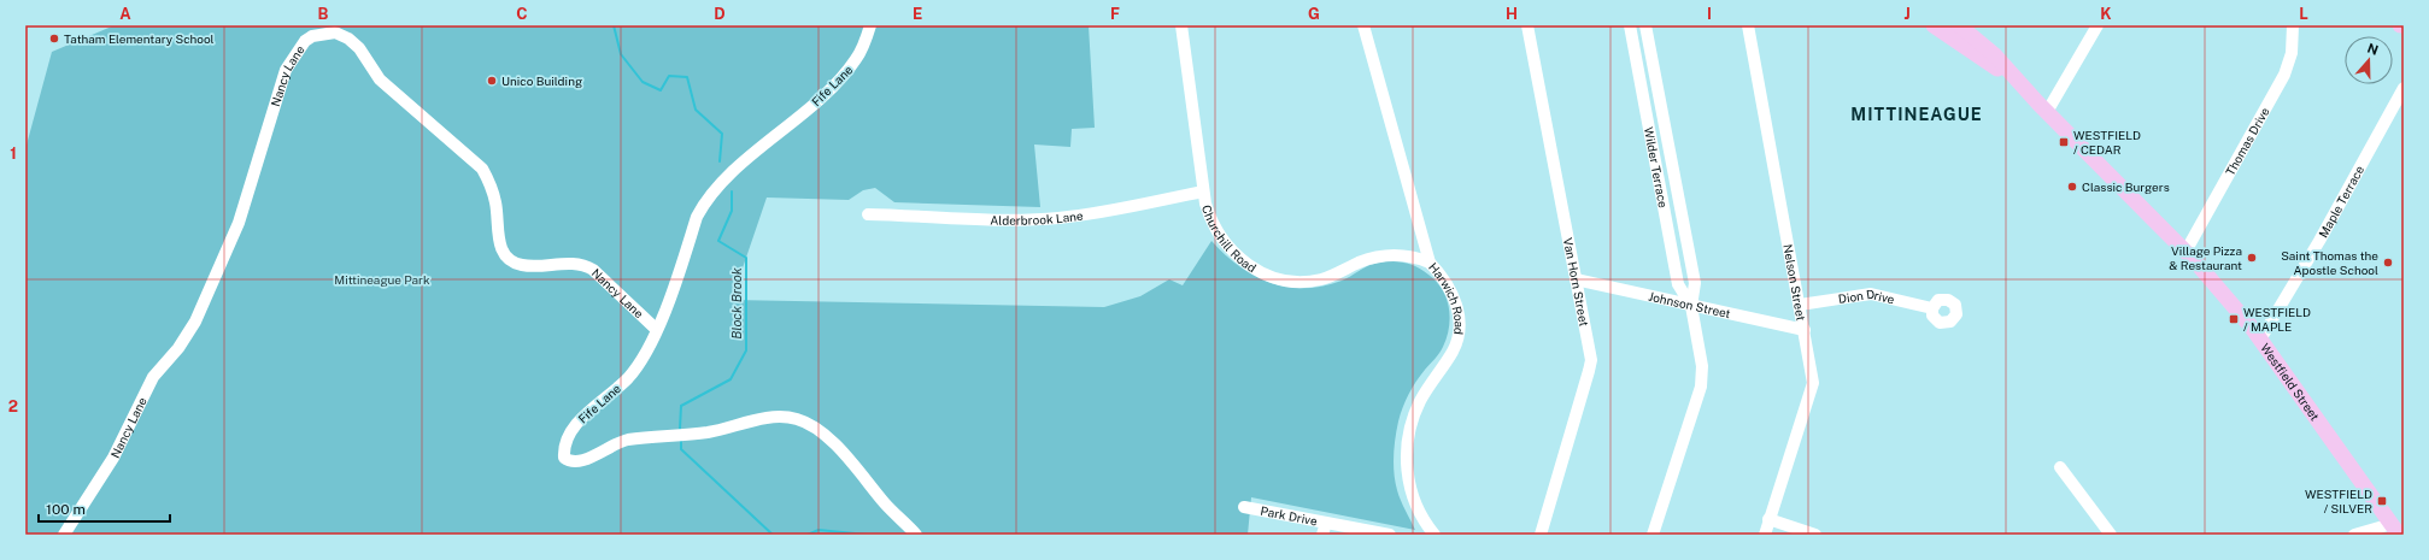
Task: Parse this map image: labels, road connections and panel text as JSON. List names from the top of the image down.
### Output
{
  "streets": {
    "main road": ["Westfield Street"],
    "street": [
      "Nancy Lane",
      "Fife Lane",
      "Thomas Drive",
      "Wilder Terrace",
      "Maple Terrace",
      "Alderbrook Lane",
      "Churchill Road",
      "Van Horn Street",
      "Nelson Street",
      "Harwich Road",
      "Dion Drive",
      "Johnson Street",
      "Park Drive"
    ]
  },
  "crossings": [
    ["Nancy Lane", "Fife Lane"],
    ["Thomas Drive", "Westfield Street"],
    ["Wilder Terrace", "Johnson Street"],
    ["Maple Terrace", "Westfield Street"],
    ["Alderbrook Lane", "Churchill Road"],
    ["Churchill Road", "Harwich Road"],
    ["Van Horn Street", "Johnson Street"],
    ["Nelson Street", "Dion Drive"],
    ["Nelson Street", "Johnson Street"]
  ],
  "districts": ["MITTINEAGUE"],
  "water": ["Block Brook"],
  "parks": ["Mittineague Park"],
  "places": {
    "other": [
      "Tatham Elementary School",
      "Unico Building",
      "Classic Burgers",
      "Village Pizza & Restaurant",
      "Saint Thomas the Apostle School"
    ],
    "transit": ["WESTFIELD / CEDAR", "WESTFIELD / MAPLE", "WESTFIELD / SILVER"]
  },
  "scale_bar": "100 m",
  "north": "top",
  "grid": {
    "columns": [
      "A",
      "B",
      "C",
      "D",
      "E",
      "F",
      "G",
      "H",
      "I",
      "J",
      "K",
      "L"
    ],
    "rows": ["1", "2"]
  }
}
